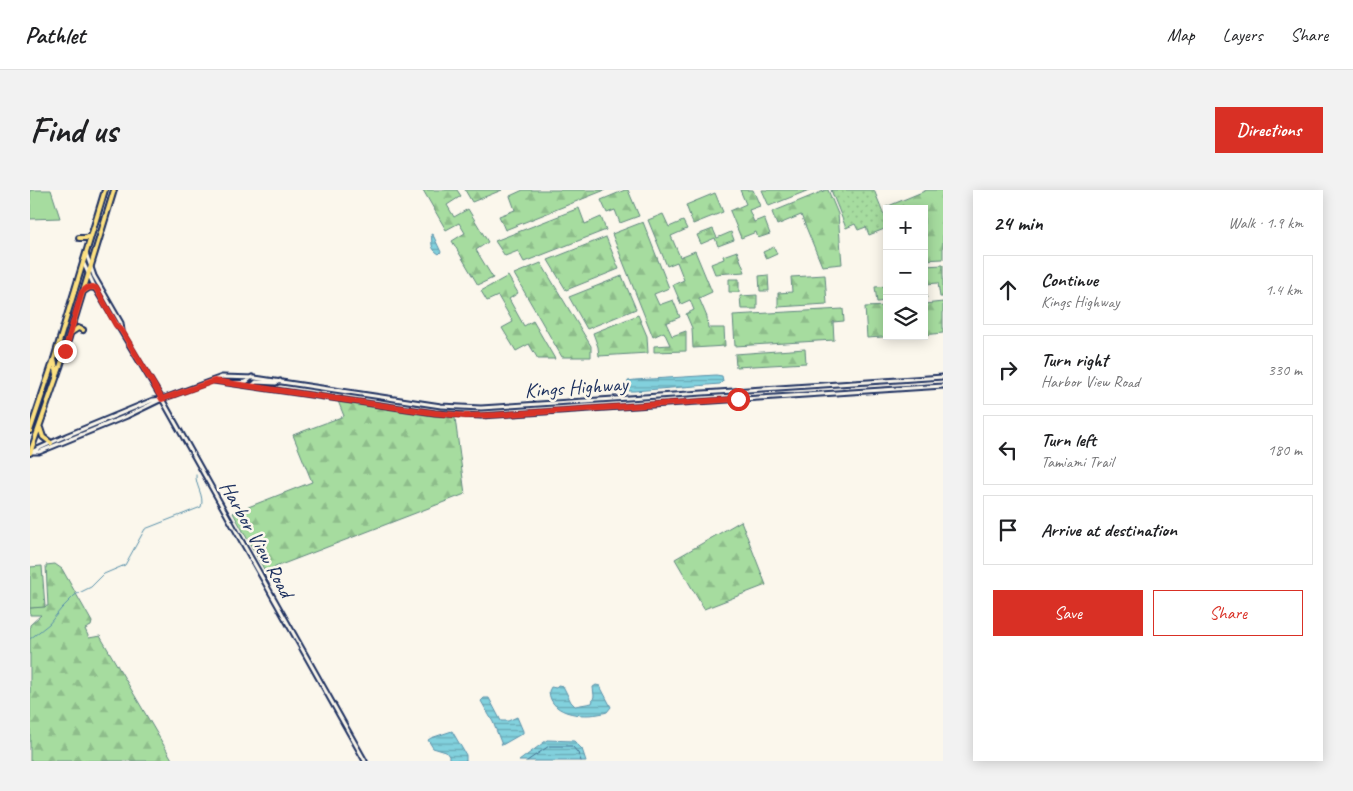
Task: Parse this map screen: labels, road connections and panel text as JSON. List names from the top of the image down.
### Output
{
  "streets": {
    "main road": ["Kings Highway", "Harbor View Road"]
  },
  "crossings": [
    ["Kings Highway", "Harbor View Road"]
  ],
  "page": {
    "header": "Pathlet",
    "nav": ["Map", "Layers", "Share"],
    "buttons": [
      "Directions",
      ["Save", "Share"]
    ],
    "title": "Find us",
    "heading": ["24 min", "Walk · 1.9 km"],
    "map_buttons": ["+", "−"],
    "list": [
      ["Continue", "Kings Highway", "1.4 km"],
      ["Turn right", "Harbor View Road", "330 m"],
      ["Turn left", "Tamiami Trail", "180 m"],
      "Arrive at destination"
    ]
  }
}
